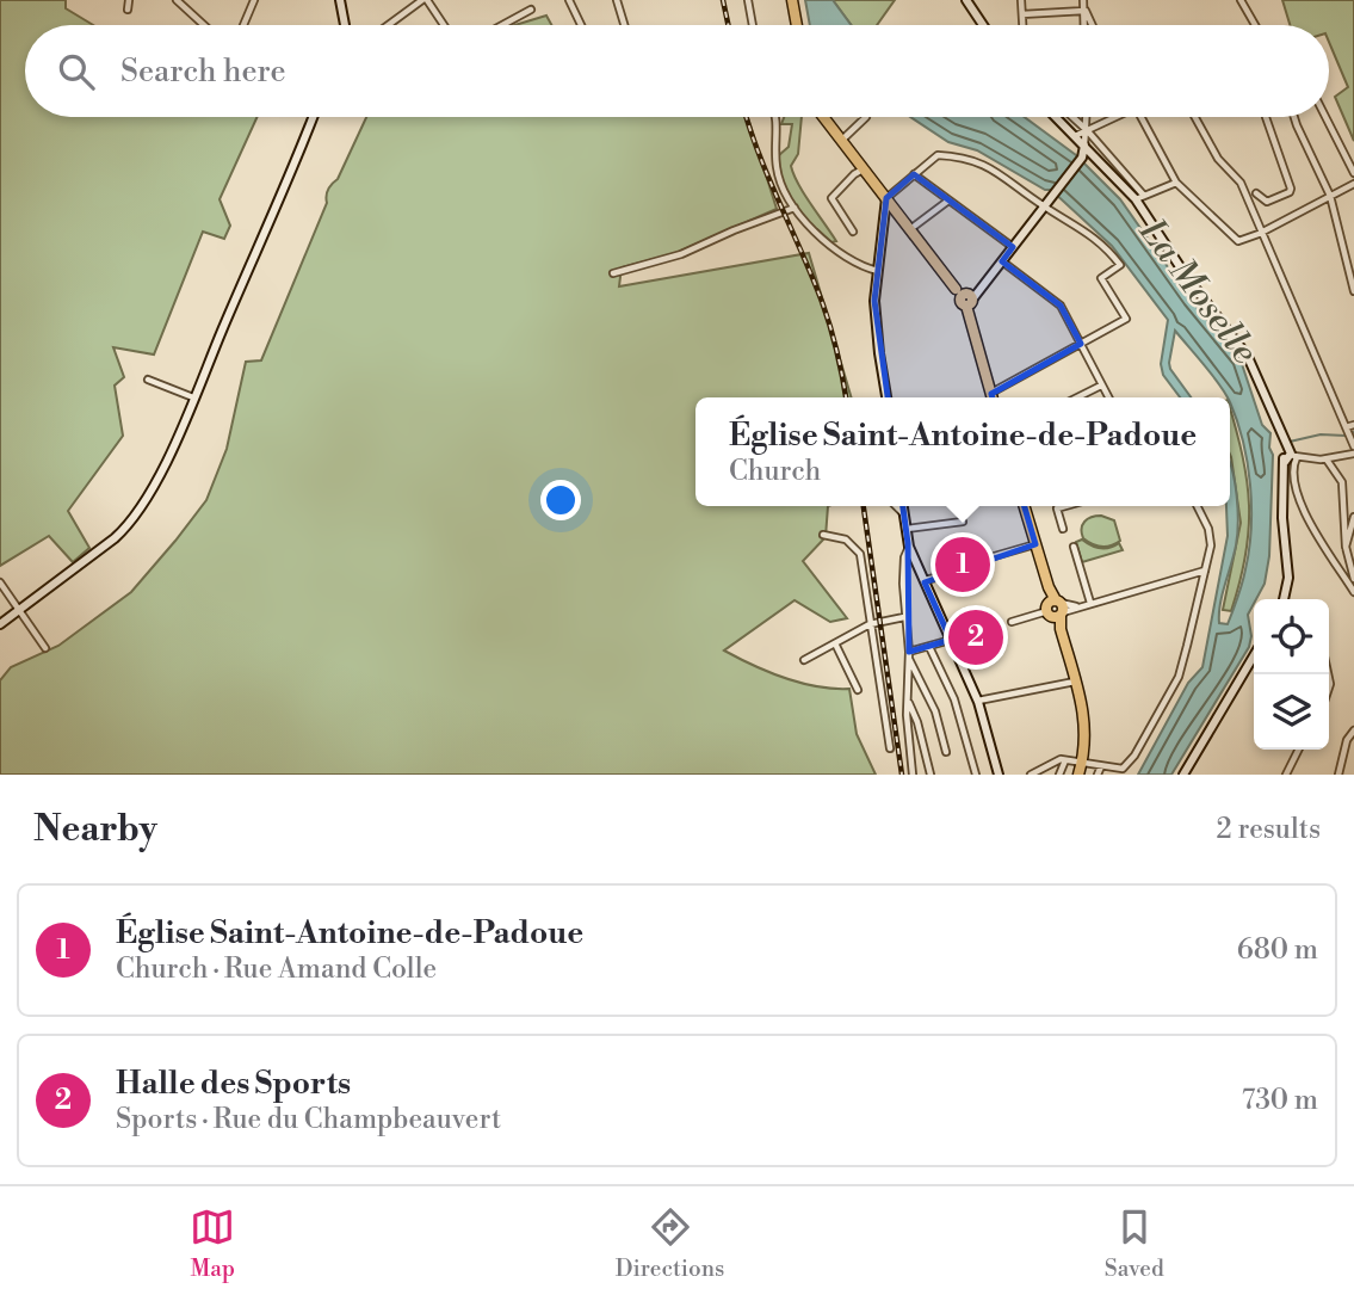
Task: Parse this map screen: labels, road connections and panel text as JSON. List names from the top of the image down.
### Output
{
  "water": ["La Moselle"],
  "page": {
    "search": "Search here",
    "popup": ["Église Saint-Antoine-de-Padoue", "Church"],
    "pins": ["1", "2"],
    "heading": ["Nearby", "2 results"],
    "list": [
      {
        "mark": "1",
        "name": "Église Saint-Antoine-de-Padoue",
        "note": "Church · Rue Amand Colle",
        "value": "680 m"
      },
      {
        "mark": "2",
        "name": "Halle des Sports",
        "note": "Sports · Rue du Champbeauvert",
        "value": "730 m"
      }
    ],
    "nav": ["Map", "Directions", "Saved"]
  }
}
